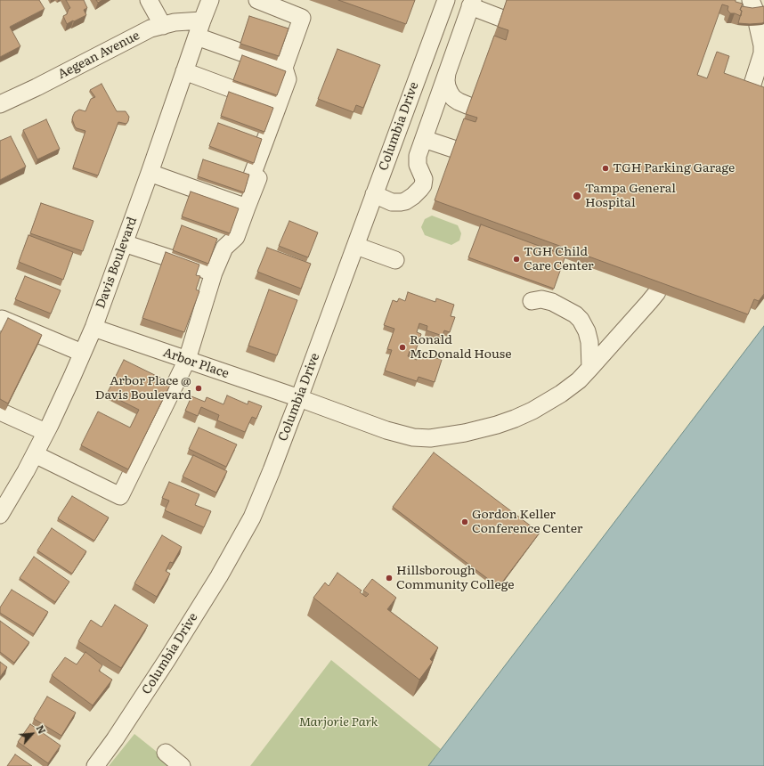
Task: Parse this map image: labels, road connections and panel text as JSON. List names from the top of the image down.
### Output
{
  "streets": {
    "street": [
      "Aegean Avenue",
      "Columbia Drive",
      "Davis Boulevard",
      "Arbor Place"
    ]
  },
  "crossings": [
    ["Aegean Avenue", "Davis Boulevard"],
    ["Columbia Drive", "Arbor Place"],
    ["Davis Boulevard", "Arbor Place"]
  ],
  "parks": ["Marjorie Park"],
  "places": [
    "TGH Parking Garage",
    "Tampa General Hospital",
    "TGH Child Care Center",
    "Ronald McDonald House",
    "Arbor Place @ Davis Boulevard",
    "Gordon Keller Conference Center",
    "Hillsborough Community College"
  ],
  "north": "top right"
}
